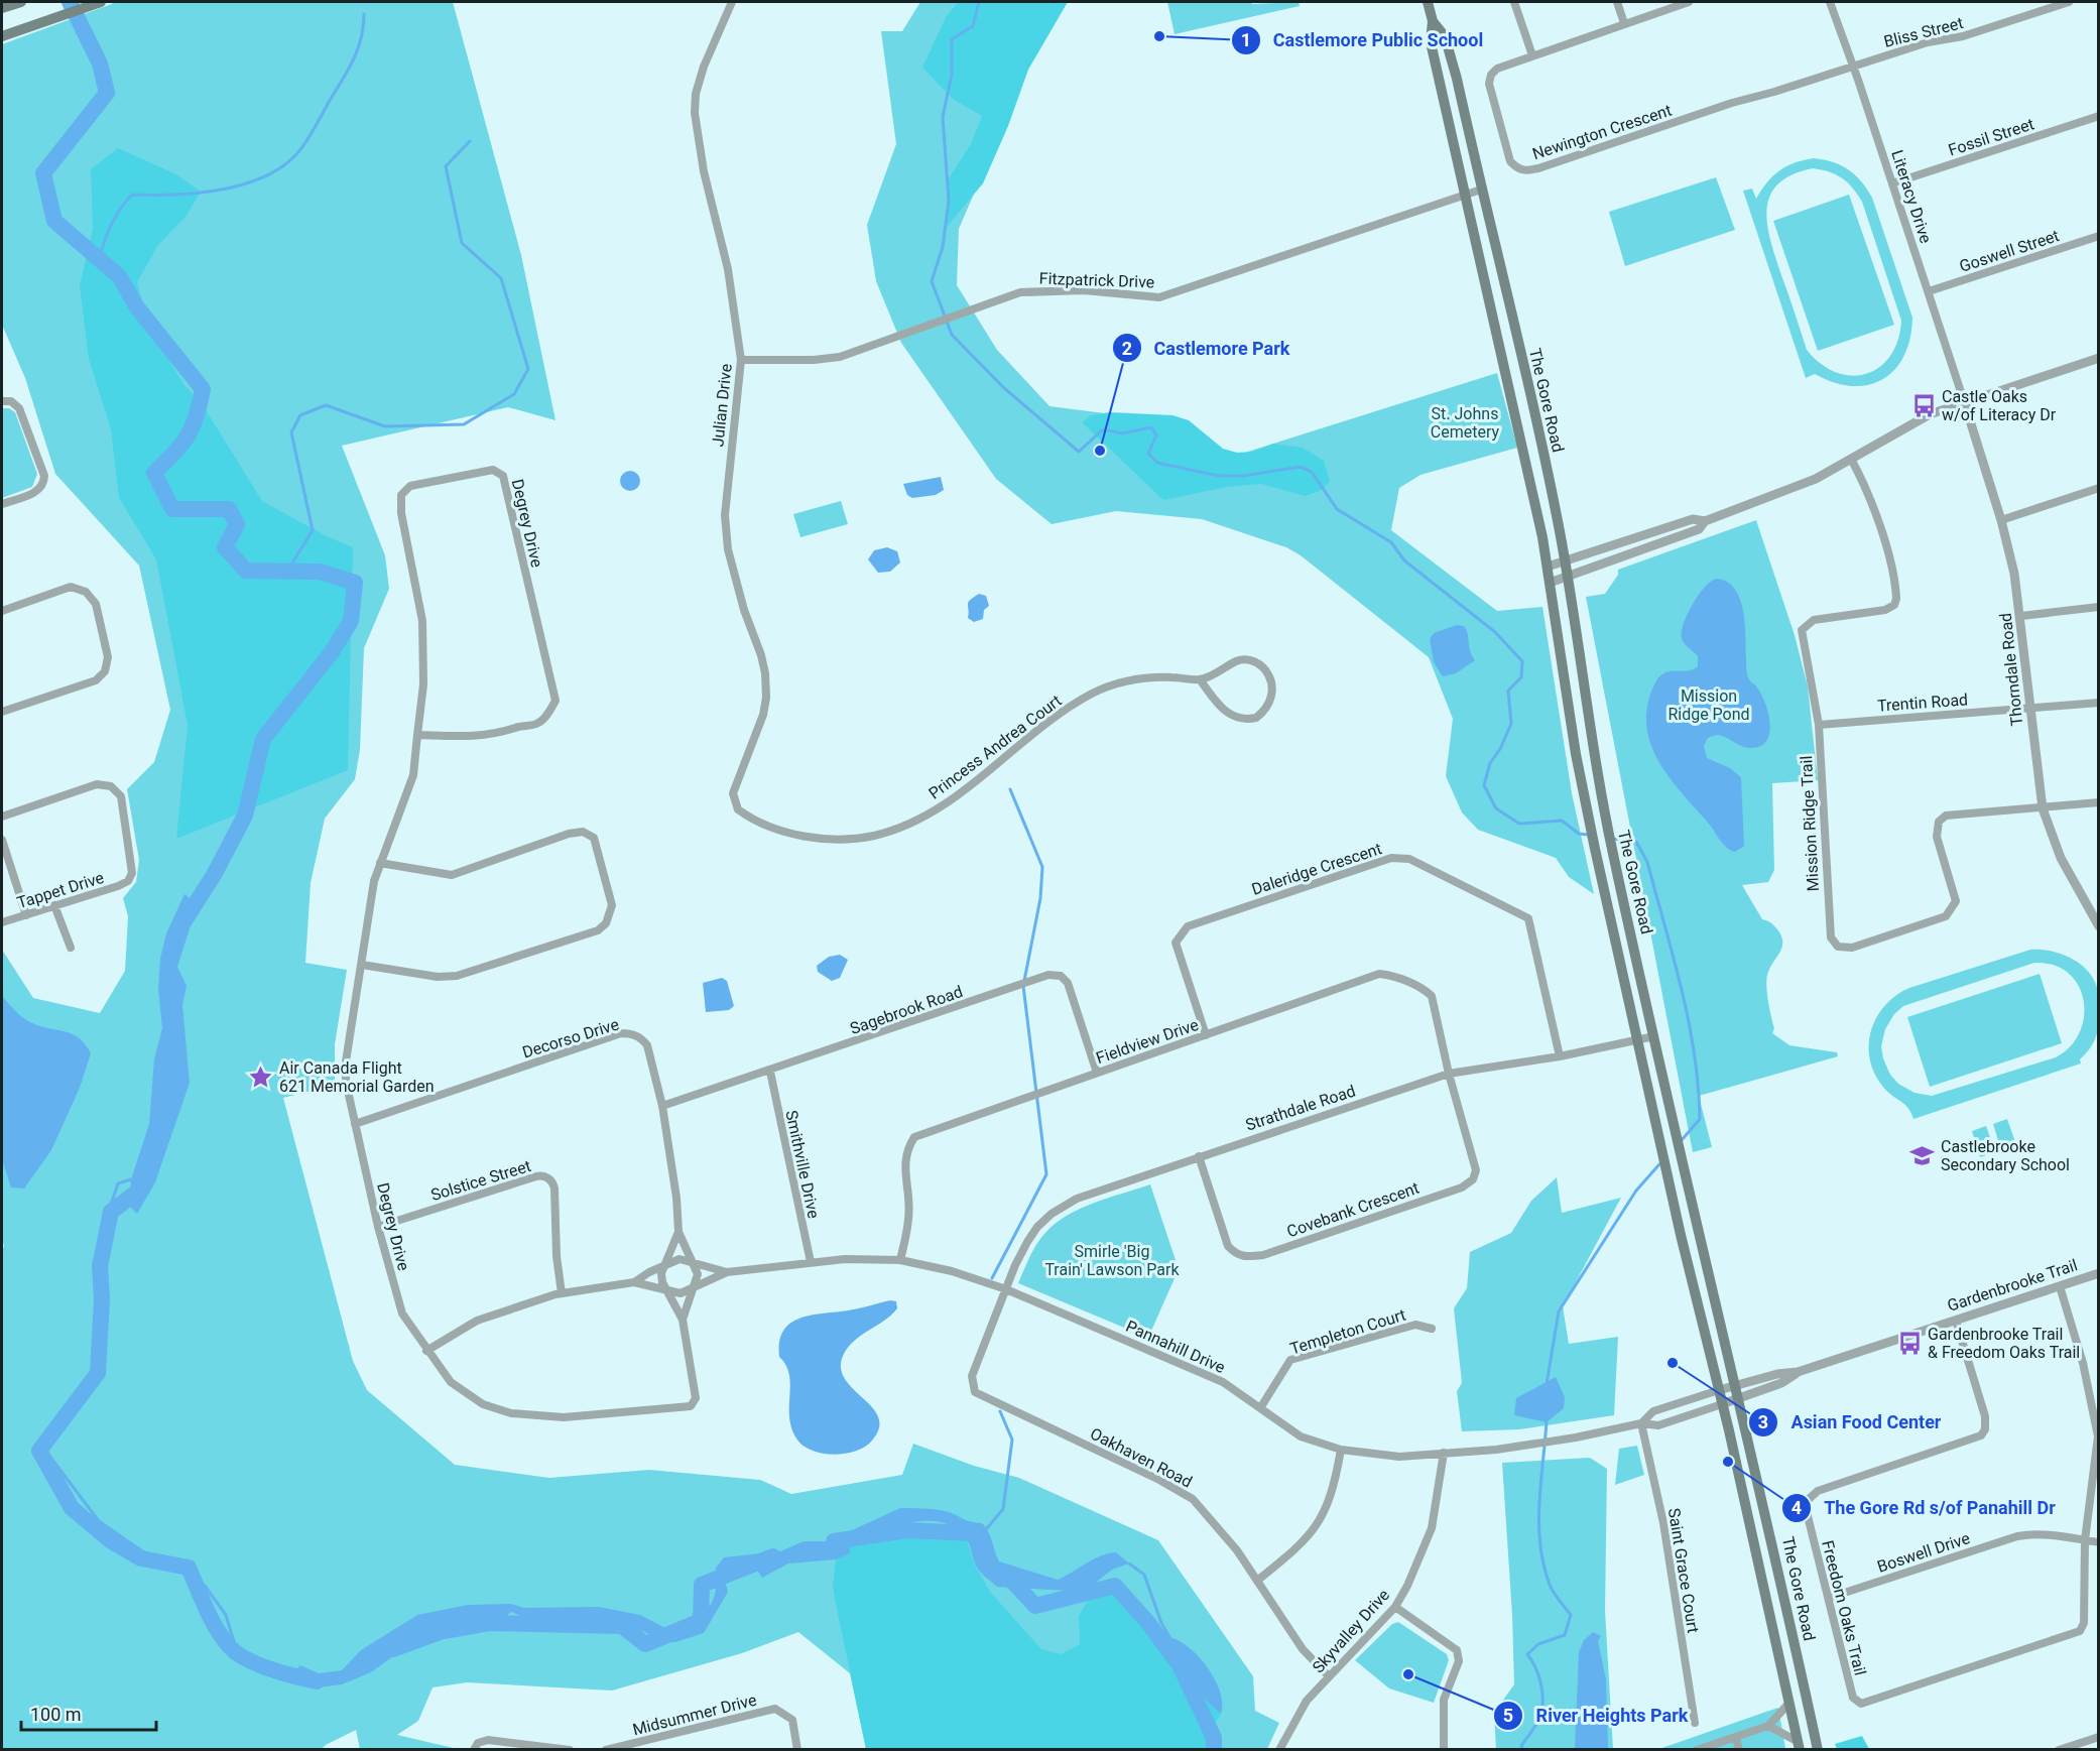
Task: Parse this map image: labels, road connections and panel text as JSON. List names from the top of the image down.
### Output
{
  "streets": {
    "main road": ["The Gore Road"],
    "street": [
      "Bliss Street",
      "Newington Crescent",
      "Fossil Street",
      "Literacy Drive",
      "Goswell Street",
      "Fitzpatrick Drive",
      "Julian Drive",
      "Degrey Drive",
      "Thorndale Road",
      "Trentin Road",
      "Princess Andrea Court",
      "Mission Ridge Trail",
      "Daleridge Crescent",
      "Tappet Drive",
      "Sagebrook Road",
      "Decorso Drive",
      "Fieldview Drive",
      "Strathdale Road",
      "Smithville Drive",
      "Solstice Street",
      "Covebank Crescent",
      "Gardenbrooke Trail",
      "Templeton Court",
      "Pannahill Drive",
      "Oakhaven Road",
      "Boswell Drive",
      "Saint Grace Court",
      "Freedom Oaks Trail",
      "Skyvalley Drive",
      "Midsummer Drive"
    ]
  },
  "crossings": [
    ["Bliss Street", "Newington Crescent"],
    ["Bliss Street", "Literacy Drive"],
    ["Newington Crescent", "Literacy Drive"],
    ["Fossil Street", "Literacy Drive"],
    ["Literacy Drive", "Goswell Street"],
    ["Literacy Drive", "Thorndale Road"],
    ["Fitzpatrick Drive", "The Gore Road"],
    ["Fitzpatrick Drive", "Julian Drive"],
    ["The Gore Road", "Strathdale Road"],
    ["The Gore Road", "Gardenbrooke Trail"],
    ["The Gore Road", "Pannahill Drive"],
    ["Julian Drive", "Princess Andrea Court"],
    ["Degrey Drive", "Decorso Drive"],
    ["Degrey Drive", "Solstice Street"],
    ["Degrey Drive", "Pannahill Drive"],
    ["Thorndale Road", "Trentin Road"],
    ["Thorndale Road", "Mission Ridge Trail"],
    ["Trentin Road", "Mission Ridge Trail"],
    ["Daleridge Crescent", "Fieldview Drive"],
    ["Daleridge Crescent", "Strathdale Road"],
    ["Sagebrook Road", "Decorso Drive"],
    ["Sagebrook Road", "Fieldview Drive"],
    ["Sagebrook Road", "Smithville Drive"],
    ["Decorso Drive", "Pannahill Drive"],
    ["Fieldview Drive", "Strathdale Road"],
    ["Fieldview Drive", "Covebank Crescent"],
    ["Fieldview Drive", "Pannahill Drive"],
    ["Strathdale Road", "Covebank Crescent"],
    ["Strathdale Road", "Pannahill Drive"],
    ["Strathdale Road", "Oakhaven Road"],
    ["Smithville Drive", "Pannahill Drive"],
    ["Solstice Street", "Pannahill Drive"],
    ["Gardenbrooke Trail", "Pannahill Drive"],
    ["Gardenbrooke Trail", "Freedom Oaks Trail"],
    ["Templeton Court", "Pannahill Drive"],
    ["Pannahill Drive", "Oakhaven Road"],
    ["Pannahill Drive", "Saint Grace Court"],
    ["Pannahill Drive", "Skyvalley Drive"],
    ["Oakhaven Road", "Skyvalley Drive"],
    ["Boswell Drive", "Freedom Oaks Trail"]
  ],
  "parks": ["St. Johns Cemetery", "Mission Ridge Pond", "Smirle 'Big Train' Lawson Park"],
  "places": {
    "other": [
      "Castlemore Public School",
      "Castlemore Park",
      "Asian Food Center",
      "The Gore Rd s/of Panahill Dr",
      "River Heights Park"
    ],
    "bus stop": ["Castle Oaks w/of Literacy Dr", "Gardenbrooke Trail & Freedom Oaks Trail"],
    "place": ["Air Canada Flight 621 Memorial Garden"],
    "school or university": ["Castlebrooke Secondary School"]
  },
  "scale_bar": "100 m"
}
